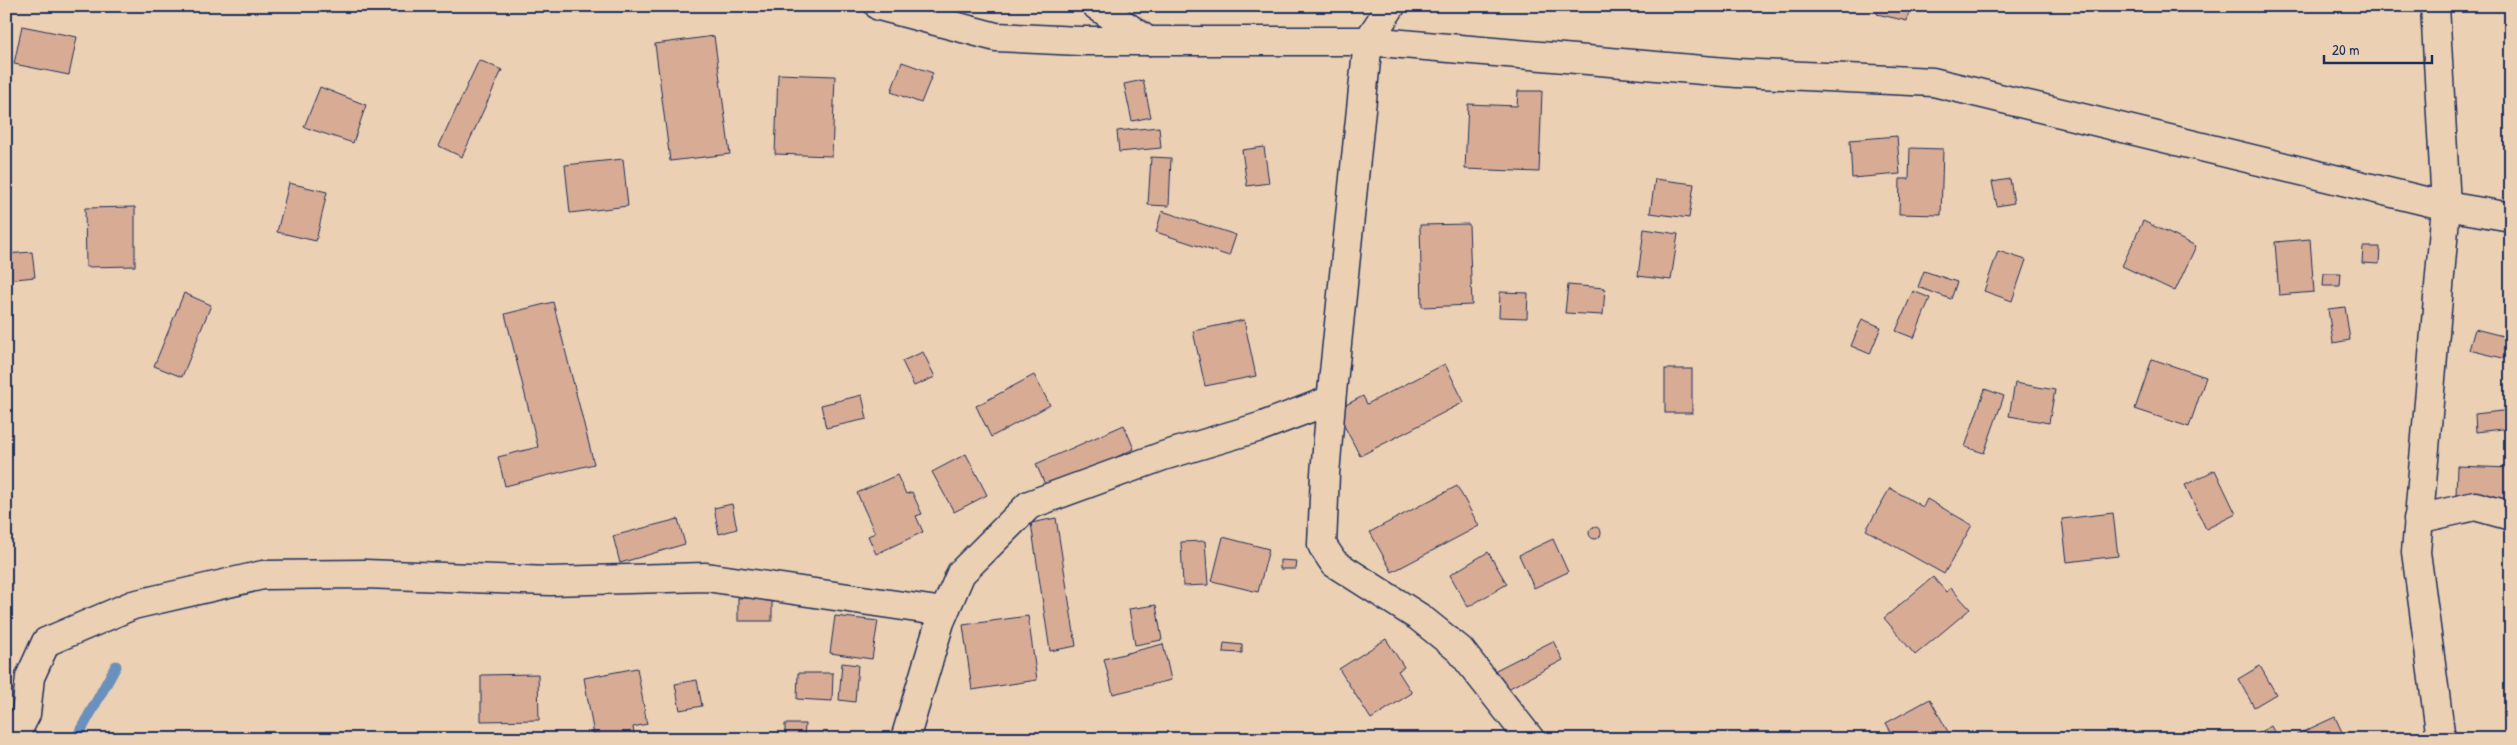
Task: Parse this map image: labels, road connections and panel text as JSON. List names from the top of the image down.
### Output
{
  "scale_bar": "20 m"
}
